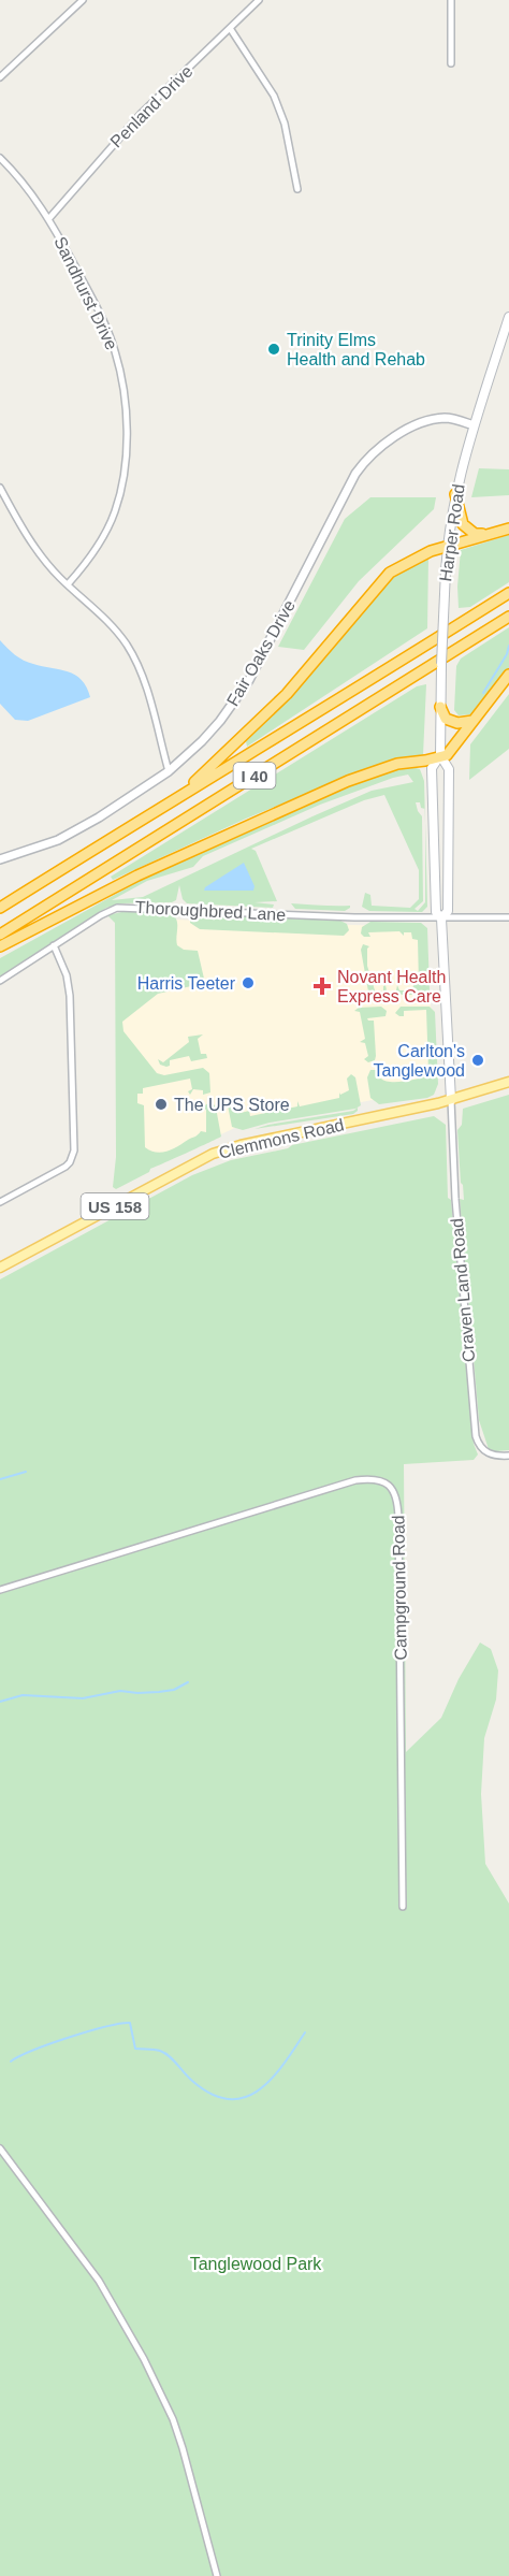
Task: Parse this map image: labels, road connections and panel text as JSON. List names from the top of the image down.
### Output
{
  "streets": {
    "highway": ["I 40"],
    "main road": ["Harper Road", "Clemmons Road", "US 158"],
    "street": [
      "Penland Drive",
      "Sandhurst Drive",
      "Fair Oaks Drive",
      "Thoroughbred Lane",
      "Craven Land Road",
      "Campground Road"
    ]
  },
  "crossings": [
    ["Penland Drive", "Sandhurst Drive"],
    ["Harper Road", "Fair Oaks Drive"],
    ["Harper Road", "Thoroughbred Lane"],
    ["Harper Road", "Clemmons Road"],
    ["Harper Road", "Craven Land Road"],
    ["Clemmons Road", "Craven Land Road"]
  ],
  "parks": ["Tanglewood Park"],
  "places": {
    "other": [
      "Trinity Elms Health and Rehab",
      "Harris Teeter",
      "Carlton's Tanglewood",
      "The UPS Store"
    ],
    "health": ["Novant Health Express Care"]
  }
}
